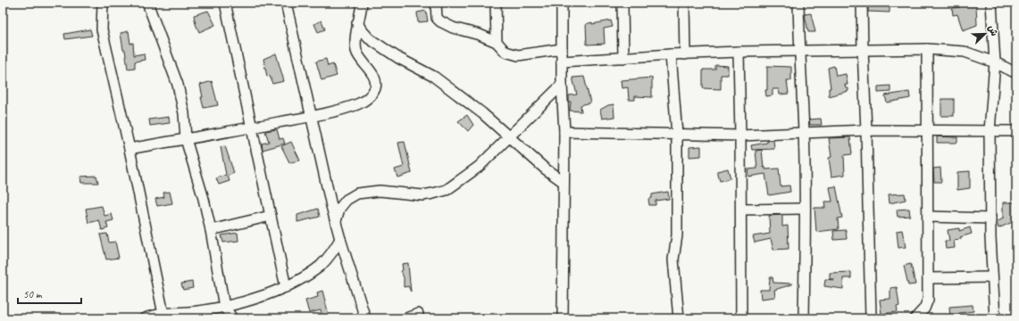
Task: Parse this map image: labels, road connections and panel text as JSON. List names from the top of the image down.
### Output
{
  "scale_bar": "50 m",
  "north": "top right"
}
